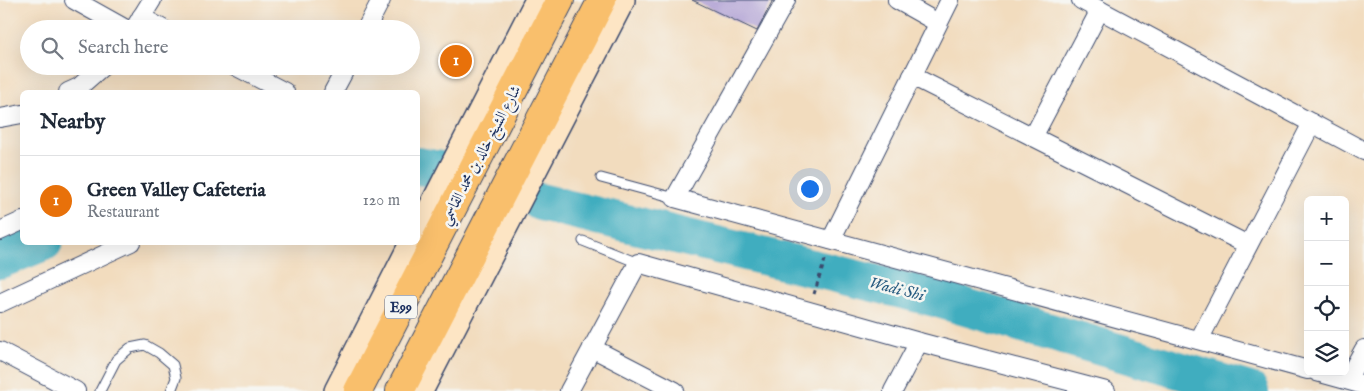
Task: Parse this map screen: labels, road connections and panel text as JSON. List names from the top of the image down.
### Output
{
  "streets": {
    "highway": ["شارع الشيخ خالد بن محمد القاسمي", "E99"]
  },
  "water": ["Wadi Shi"],
  "page": {
    "search": "Search here",
    "pins": "1",
    "heading": "Nearby",
    "list": [
      {
        "mark": "1",
        "name": "Green Valley Cafeteria",
        "note": "Restaurant",
        "value": "120 m"
      }
    ],
    "map_buttons": ["+", "−"]
  }
}
